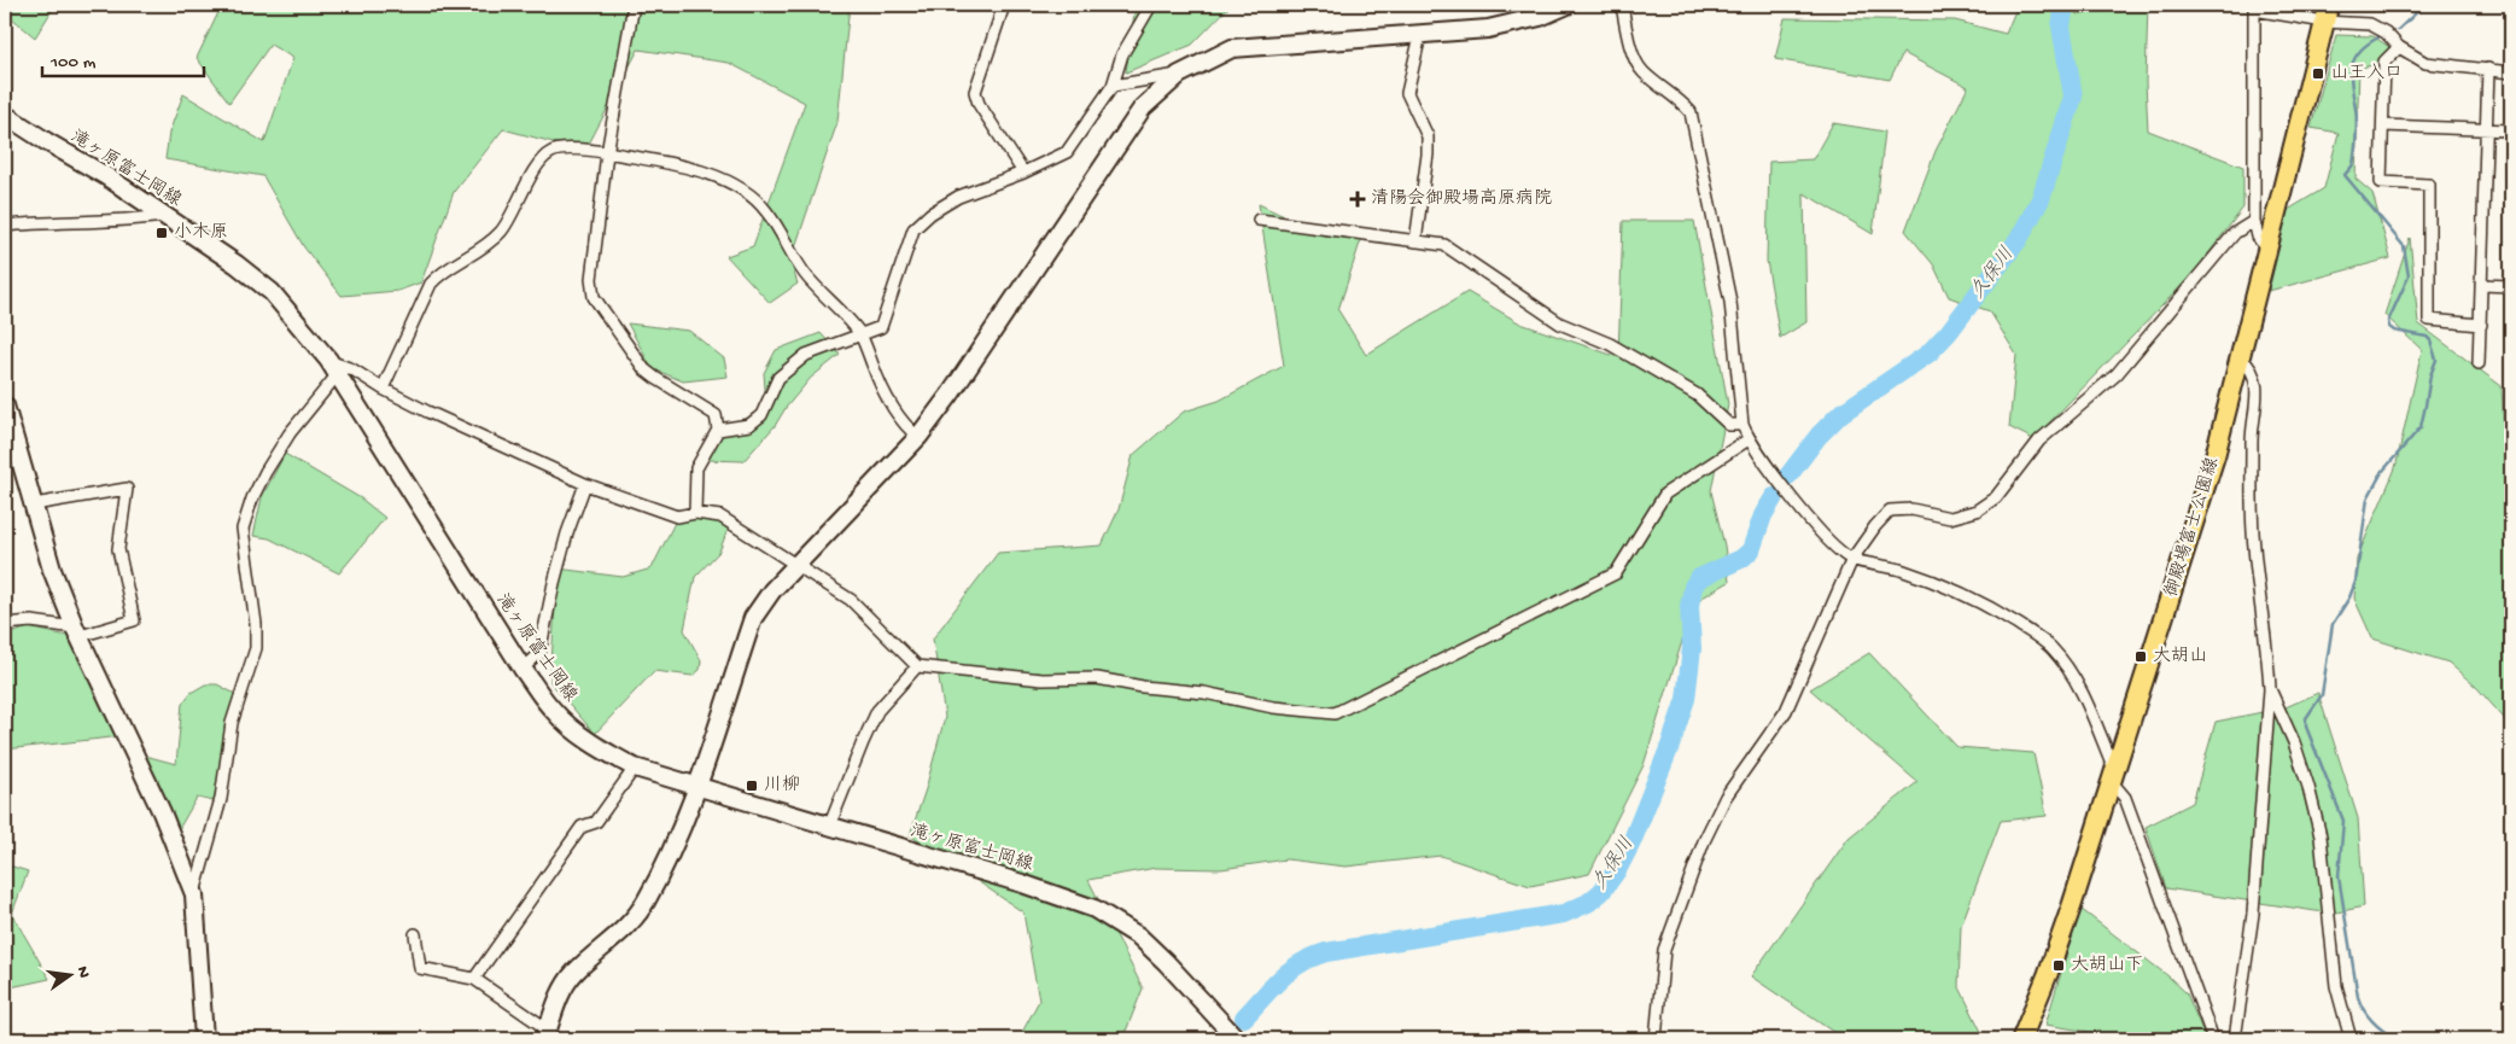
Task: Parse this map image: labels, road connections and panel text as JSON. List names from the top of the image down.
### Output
{
  "streets": {
    "main road": ["御殿場富士公園線"],
    "street": ["滝ヶ原富士岡線"]
  },
  "water": ["久保川"],
  "places": {
    "transit": [
      "山王入口",
      "小木原",
      "大胡山",
      "川柳",
      "大胡山下"
    ],
    "health": ["清陽会御殿場高原病院"]
  },
  "scale_bar": "100 m",
  "north": "right"
}
